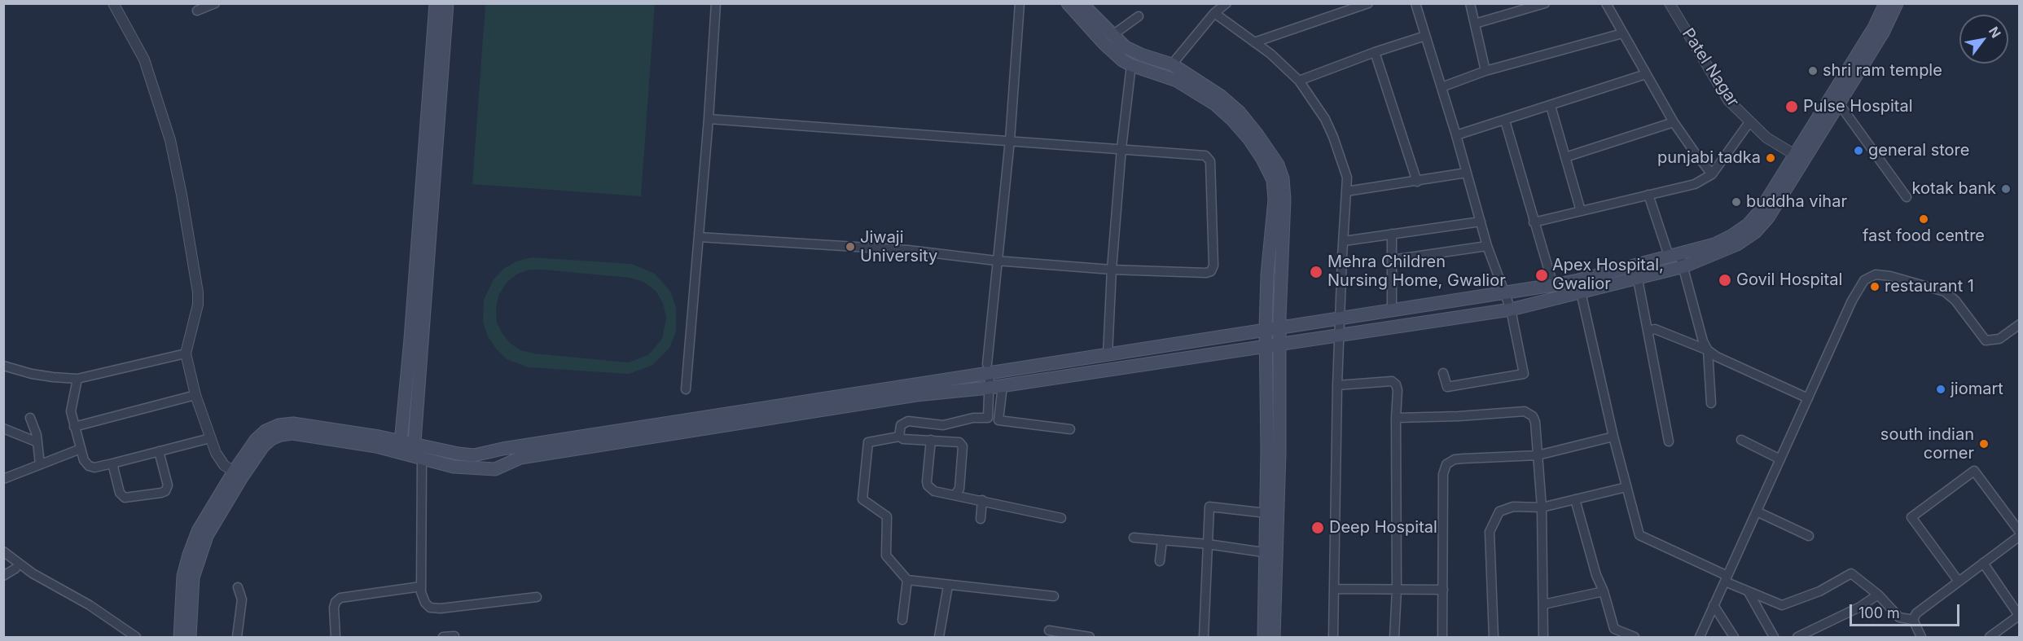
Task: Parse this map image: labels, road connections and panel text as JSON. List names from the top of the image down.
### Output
{
  "streets": {
    "street": ["Patel Nagar"]
  },
  "places": [
    "shri ram temple",
    "Pulse Hospital",
    "general store",
    "punjabi tadka",
    "kotak bank",
    "buddha vihar",
    "fast food centre",
    "Jiwaji University",
    "Mehra Children Nursing Home, Gwalior",
    "Apex Hospital, Gwalior",
    "Govil Hospital",
    "restaurant 1",
    "jiomart",
    "south indian corner",
    "Deep Hospital"
  ],
  "scale_bar": "100 m",
  "north": "top right"
}
